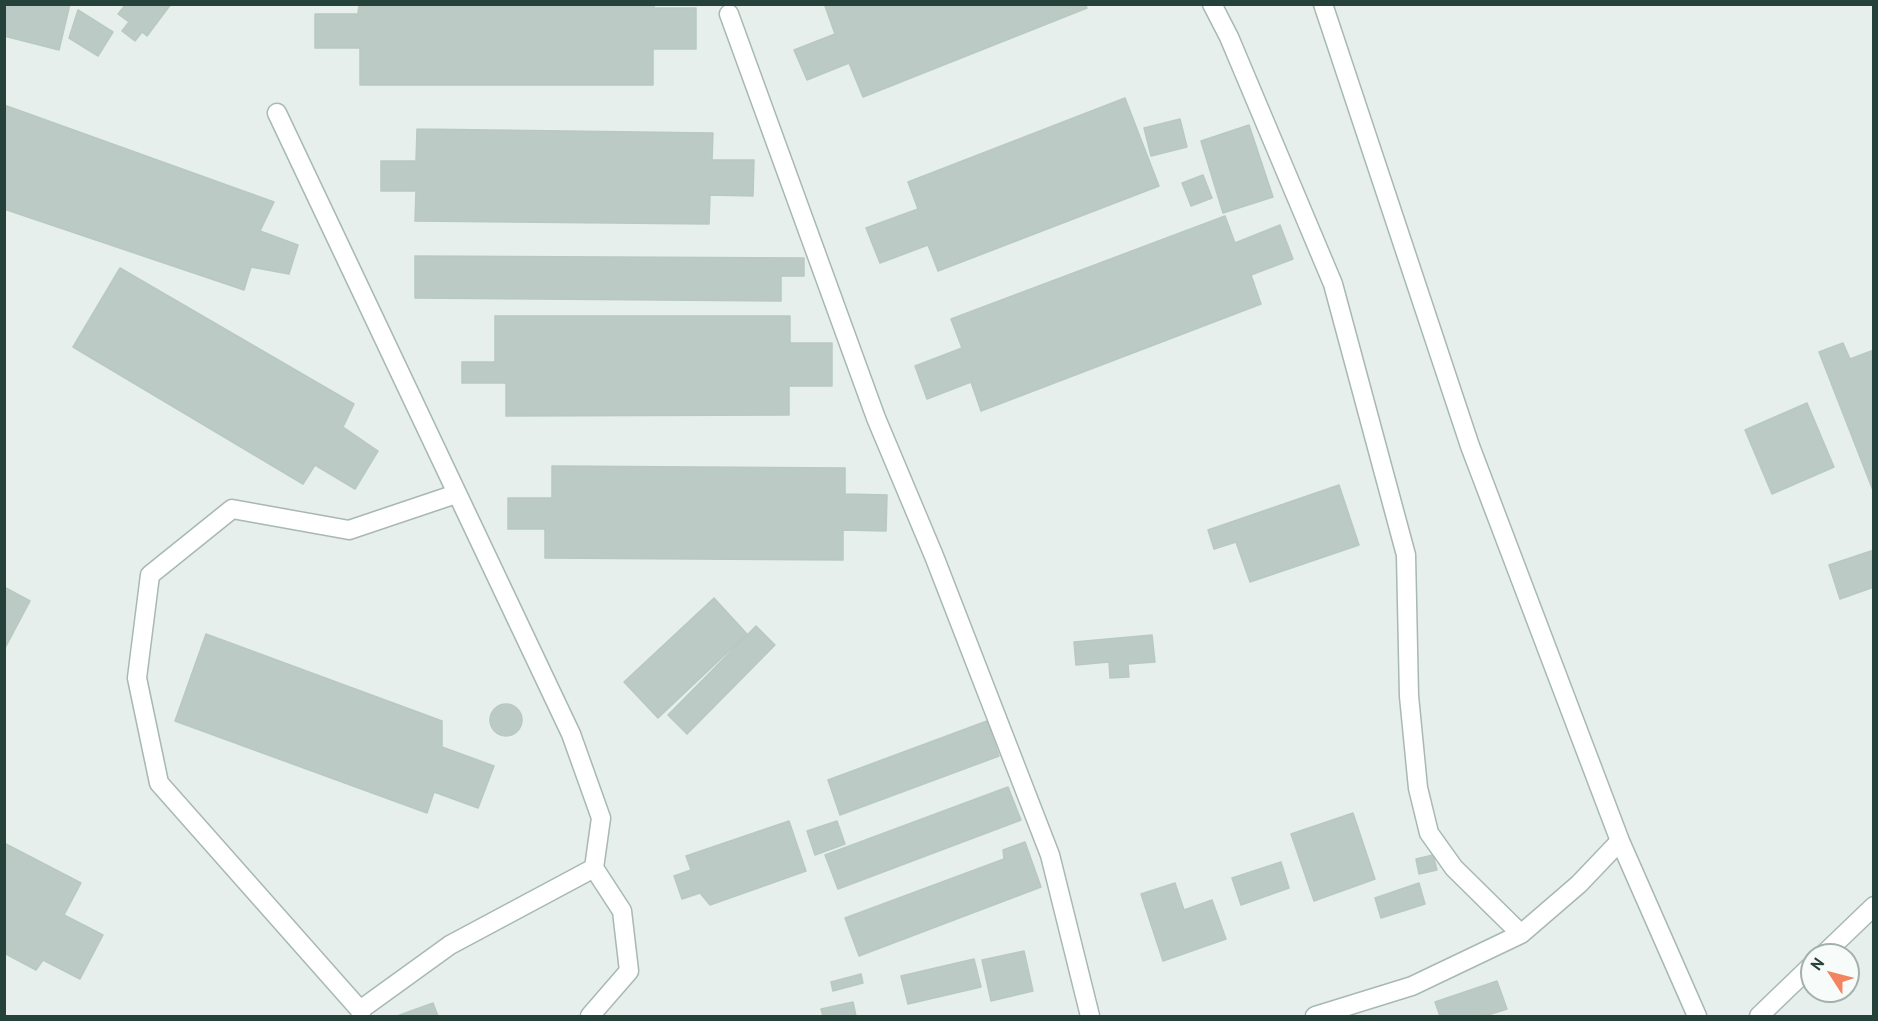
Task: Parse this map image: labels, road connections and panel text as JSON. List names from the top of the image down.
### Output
{
  "north": "top left"
}
